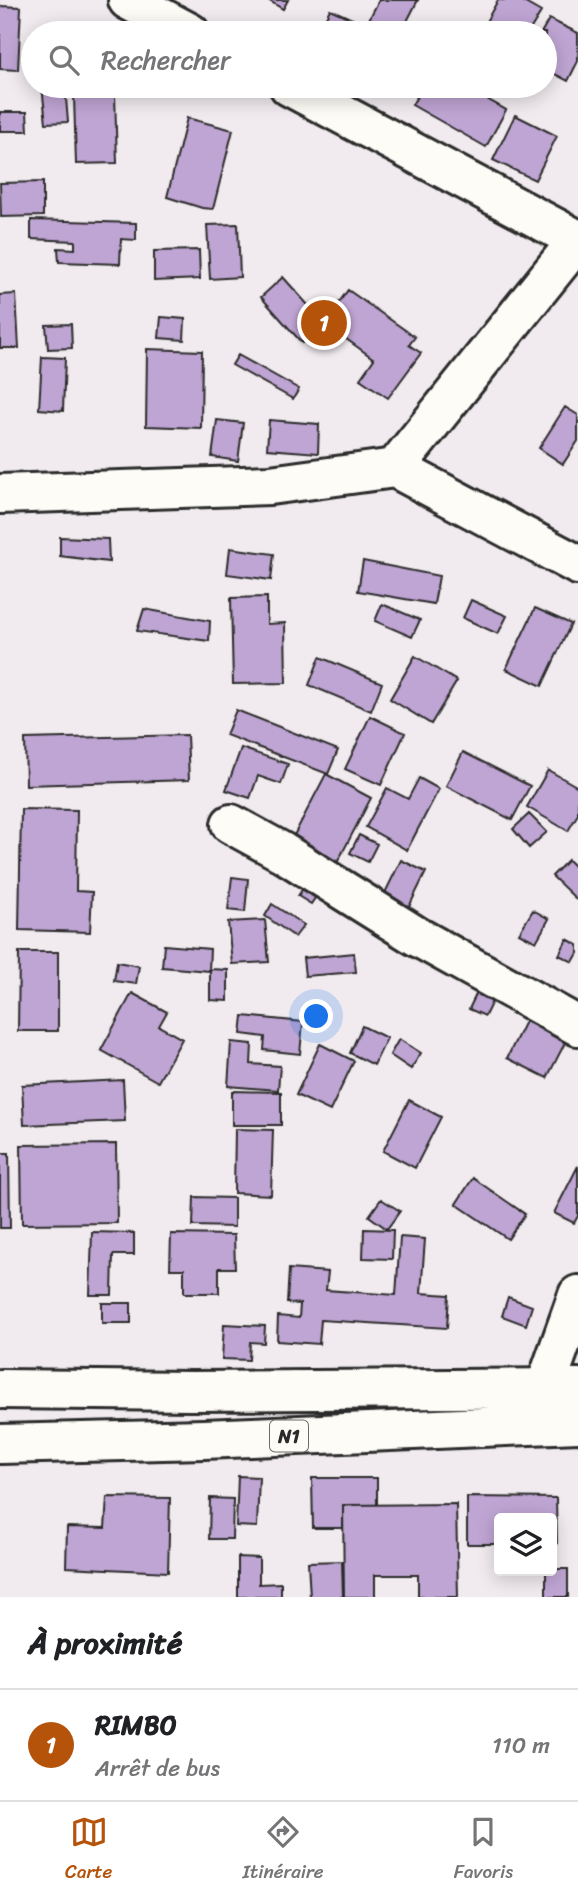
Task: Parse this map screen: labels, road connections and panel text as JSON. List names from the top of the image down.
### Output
{
  "streets": {
    "main road": ["N1"]
  },
  "page": {
    "search": "Rechercher",
    "pins": "1",
    "heading": "À proximité",
    "list": [
      {
        "mark": "1",
        "name": "RIMBO",
        "note": "Arrêt de bus",
        "value": "110 m"
      }
    ],
    "nav": ["Carte", "Itinéraire", "Favoris"]
  }
}
